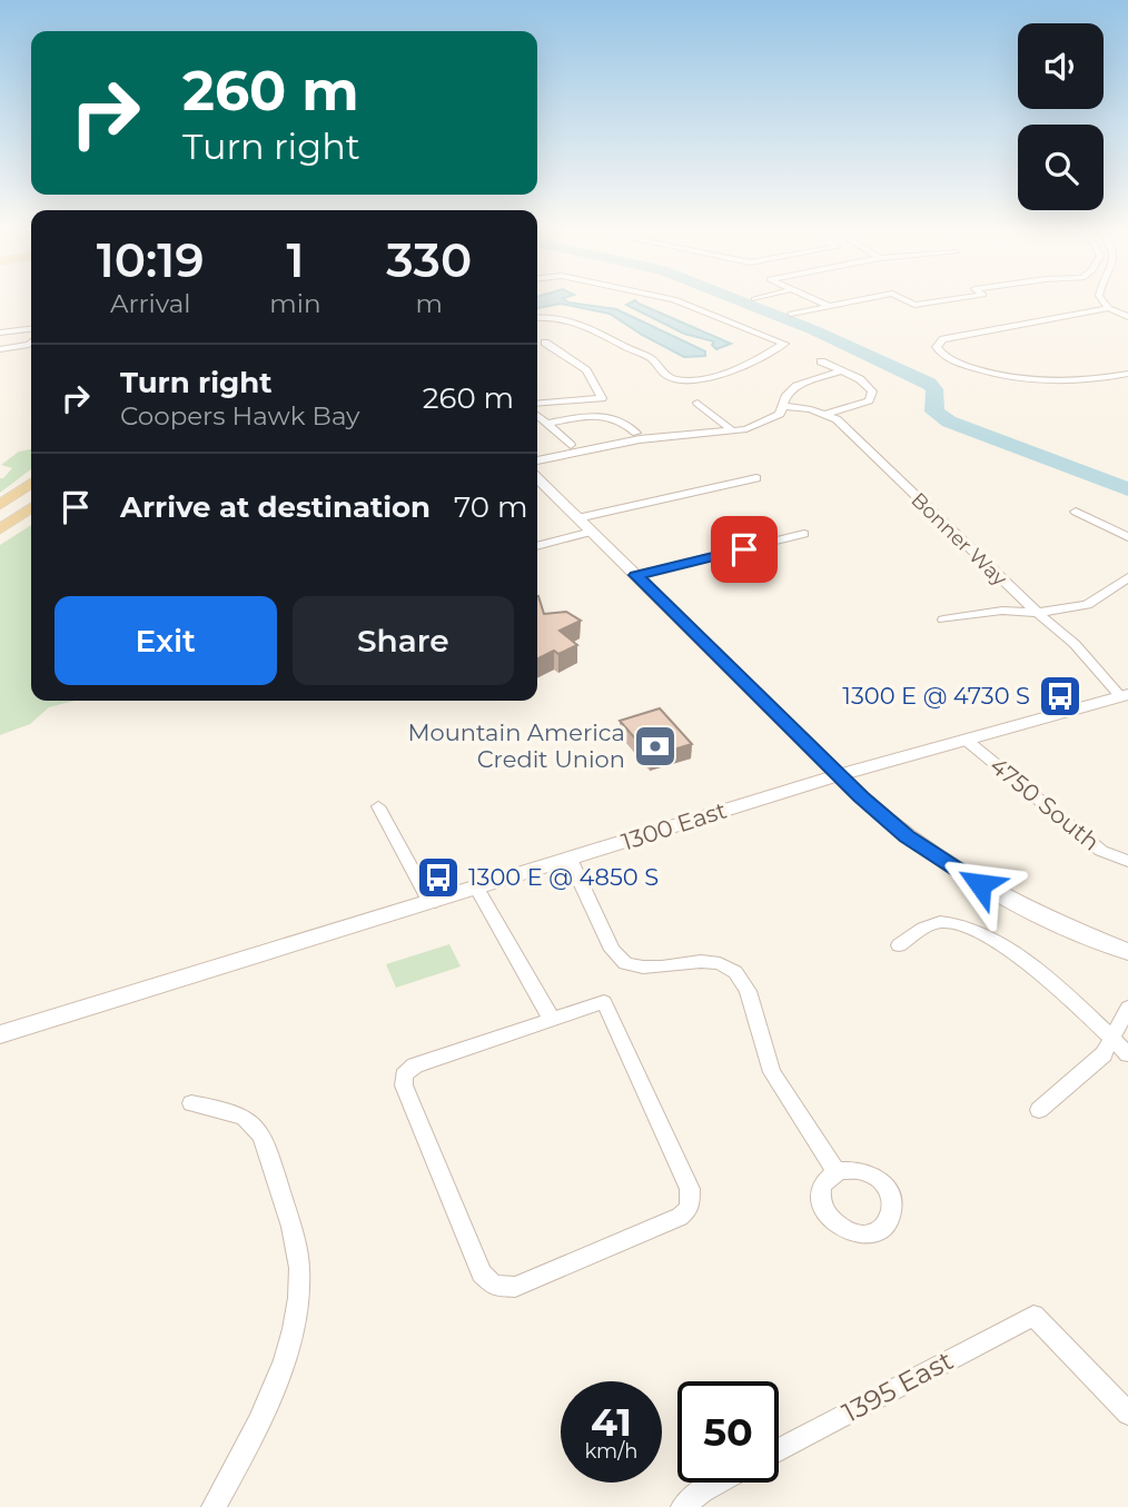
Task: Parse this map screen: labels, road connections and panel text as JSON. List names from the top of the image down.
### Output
{
  "streets": {
    "main road": ["1300 East"],
    "street": ["Bonner Way", "4750 South", "1395 East"]
  },
  "crossings": [
    ["Bonner Way", "1300 East"],
    ["4750 South", "1300 East"]
  ],
  "places": {
    "bus stop": ["1300 E @ 4730 S", "1300 E @ 4850 S"],
    "bank": ["Mountain America Credit Union"]
  },
  "page": {
    "turn": ["260 m", "Turn right"],
    "eta": [
      "10:19",
      "Arrival",
      "1",
      "min",
      "330",
      "m"
    ],
    "list": [
      {
        "name": "Turn right",
        "note": "Coopers Hawk Bay",
        "value": "260 m"
      },
      {
        "name": "Arrive at destination",
        "value": "70 m"
      }
    ],
    "buttons": ["Exit", "Share"],
    "speed": "41 km/h",
    "limit": "50"
  }
}
